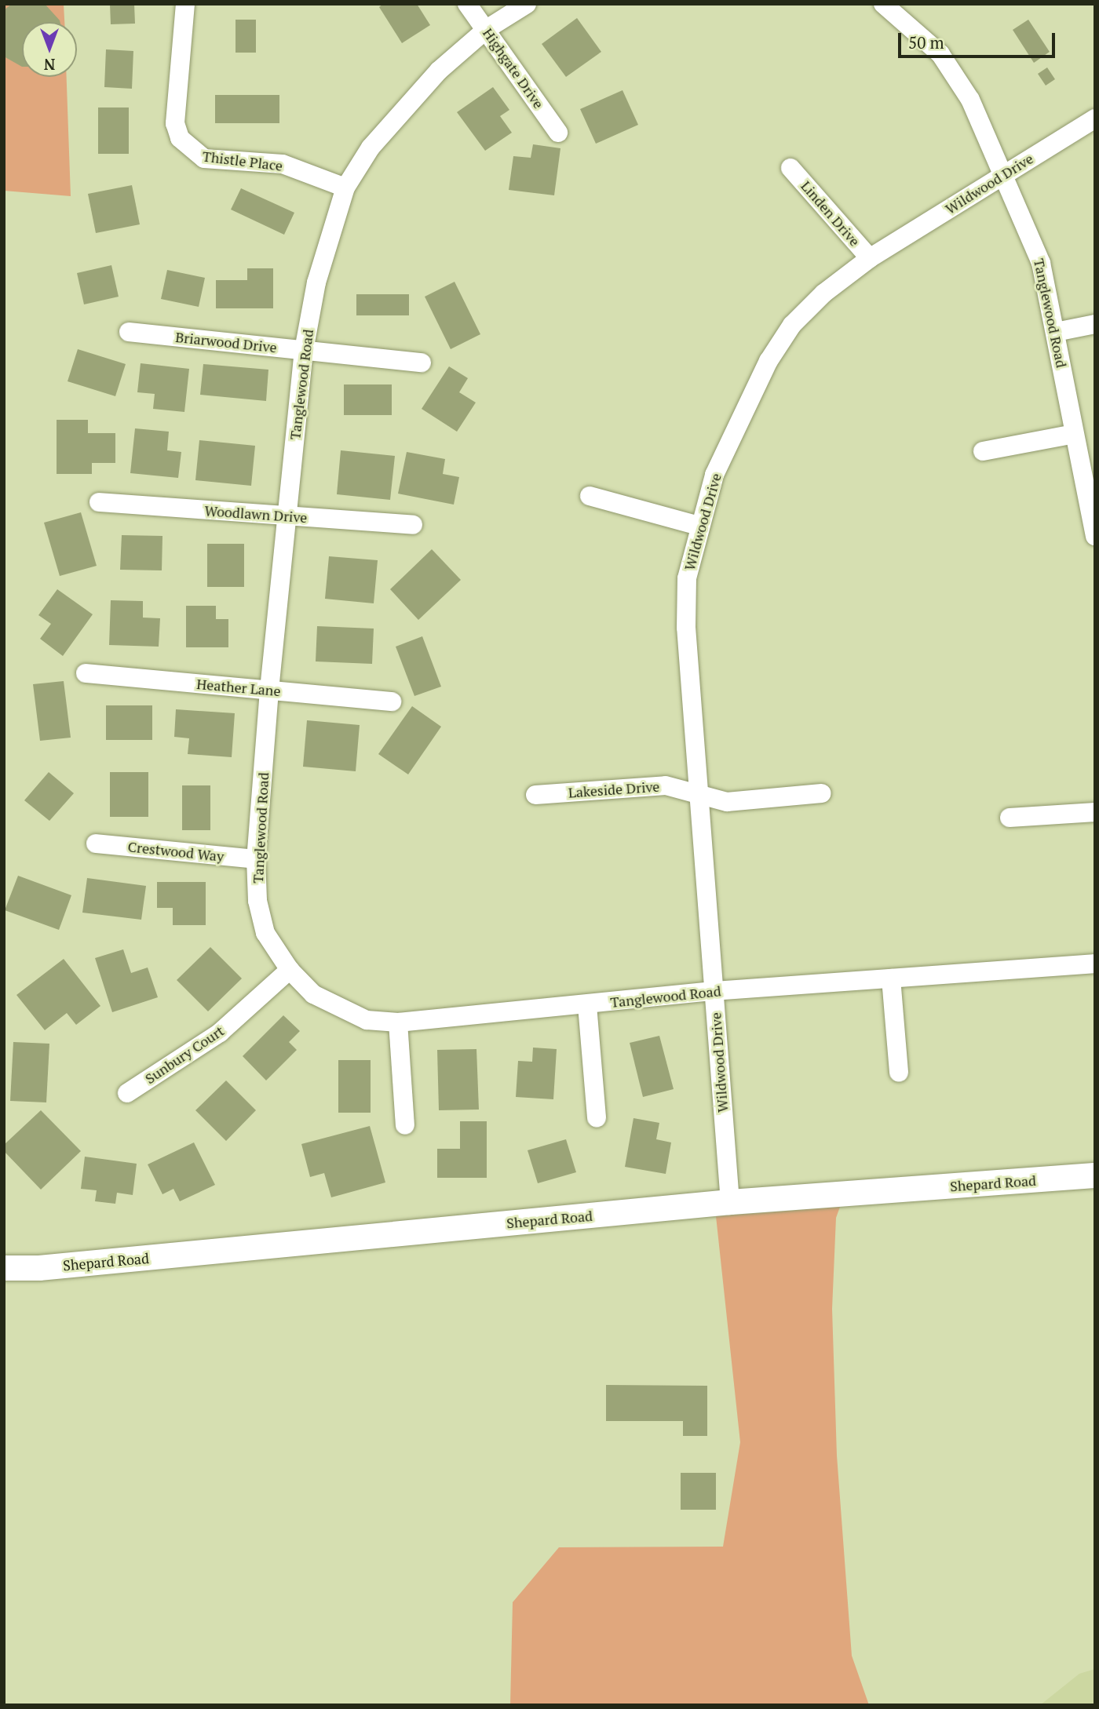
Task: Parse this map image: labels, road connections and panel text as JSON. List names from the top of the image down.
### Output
{
  "streets": {
    "street": [
      "Highgate Drive",
      "Thistle Place",
      "Wildwood Drive",
      "Linden Drive",
      "Tanglewood Road",
      "Briarwood Drive",
      "Woodlawn Drive",
      "Heather Lane",
      "Lakeside Drive",
      "Crestwood Way",
      "Sunbury Court",
      "Shepard Road"
    ]
  },
  "crossings": [
    ["Highgate Drive", "Tanglewood Road"],
    ["Thistle Place", "Tanglewood Road"],
    ["Wildwood Drive", "Linden Drive"],
    ["Wildwood Drive", "Tanglewood Road"],
    ["Wildwood Drive", "Lakeside Drive"],
    ["Wildwood Drive", "Shepard Road"],
    ["Tanglewood Road", "Briarwood Drive"],
    ["Tanglewood Road", "Woodlawn Drive"],
    ["Tanglewood Road", "Heather Lane"],
    ["Tanglewood Road", "Crestwood Way"],
    ["Tanglewood Road", "Sunbury Court"]
  ],
  "scale_bar": "50 m",
  "north": "bottom"
}
